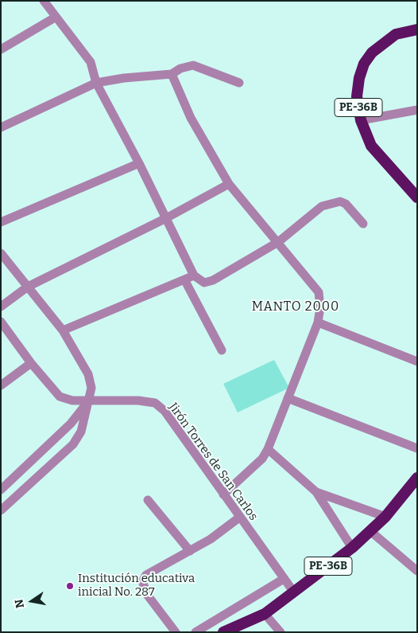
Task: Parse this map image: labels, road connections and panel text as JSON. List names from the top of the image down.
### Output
{
  "streets": {
    "highway": ["PE-36B"],
    "street": ["Jirón Torres de San Carlos"]
  },
  "crossings": [
    ["PE-36B", "Jirón Torres de San Carlos"]
  ],
  "districts": ["MANTO 2000"],
  "places": ["Institución educativa inicial No. 287"],
  "north": "left"
}
